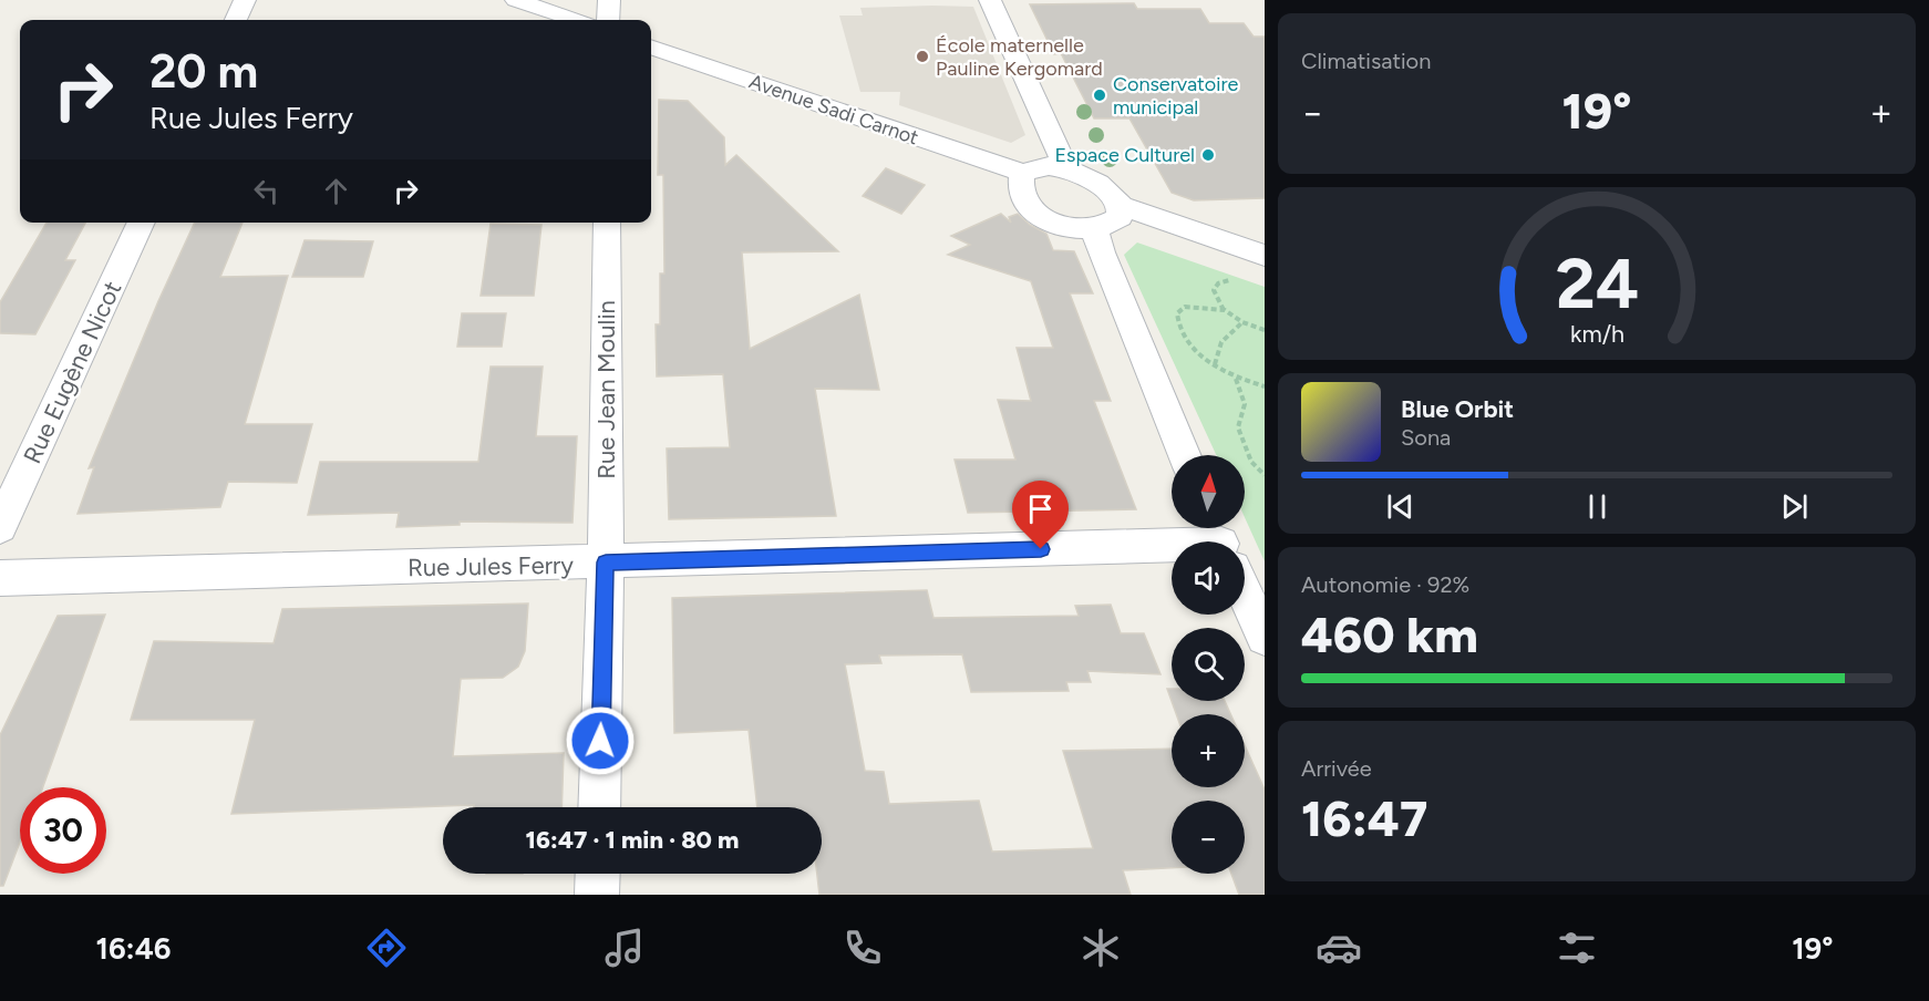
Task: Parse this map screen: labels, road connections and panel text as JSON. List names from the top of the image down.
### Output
{
  "streets": {
    "street": [
      "Avenue Sadi Carnot",
      "Rue Eugène Nicot",
      "Rue Jean Moulin",
      "Rue Jules Ferry"
    ]
  },
  "crossings": [
    ["Rue Jean Moulin", "Rue Jules Ferry"]
  ],
  "places": ["École maternelle Pauline Kergomard", "Conservatoire municipal", "Espace Culturel"],
  "north": "top",
  "page": {
    "tile": [
      "Climatisation",
      ["Autonomie · 92%", "460 km"],
      ["Arrivée", "16:47"]
    ],
    "turn": ["20 m", "Rue Jules Ferry"],
    "heat": ["−", "19°", "+"],
    "song": ["Blue Orbit", "Sona"],
    "map_buttons": ["+", "−"],
    "limit": "30",
    "trip": "16:47 · 1 min · 80 m",
    "tabs": ["16:46", "19°"],
    "gauge": ["24", "km/h"]
  }
}
